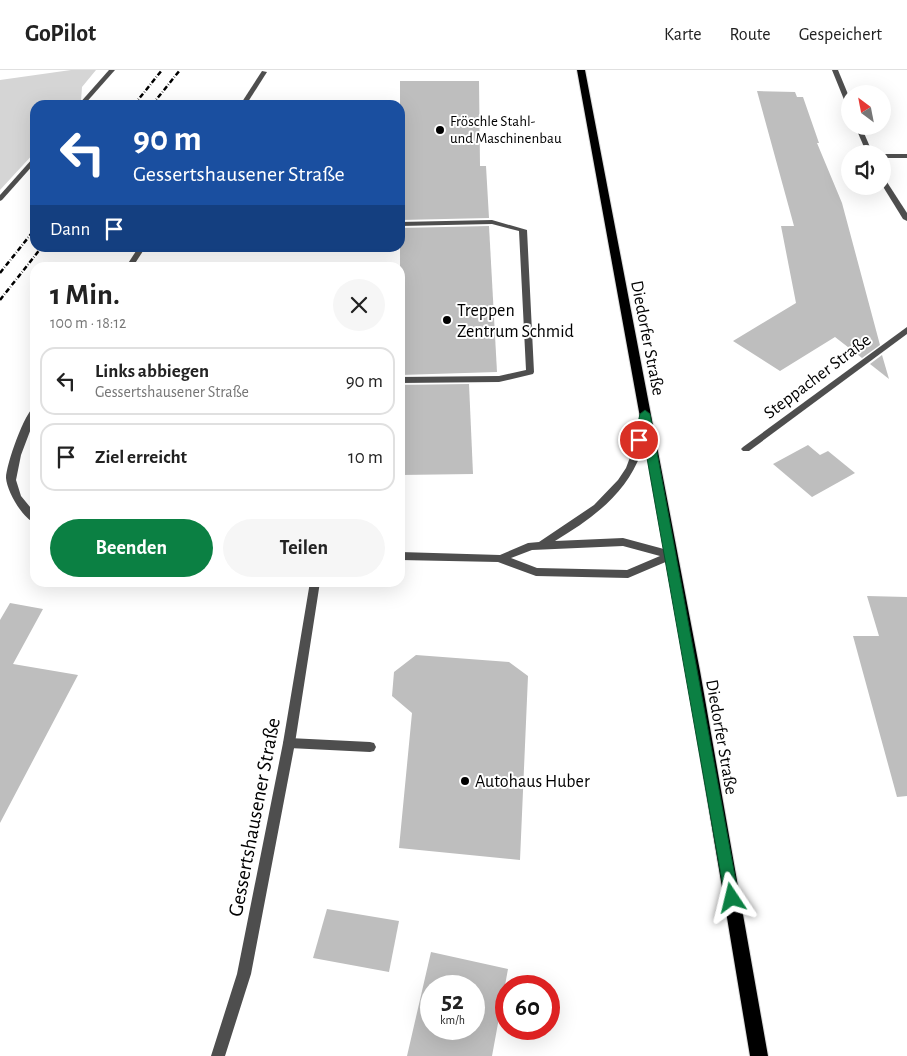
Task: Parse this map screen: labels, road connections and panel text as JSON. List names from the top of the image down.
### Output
{
  "streets": {
    "main road": ["Diedorfer Straße"],
    "street": ["Steppacher Straße", "Gessertshausener Straße"]
  },
  "places": ["Fröschle Stahl- und Maschinenbau", "Treppen Zentrum Schmid", "Autohaus Huber"],
  "north": "top left",
  "page": {
    "header": "GoPilot",
    "nav": ["Karte", "Route", "Gespeichert"],
    "turn": ["90 m", "Gessertshausener Straße"],
    "then": "Dann",
    "heading": ["1 Min.", "100 m · 18:12"],
    "list": [
      {
        "name": "Links abbiegen",
        "note": "Gessertshausener Straße",
        "value": "90 m"
      },
      {
        "name": "Ziel erreicht",
        "value": "10 m"
      }
    ],
    "buttons": ["Beenden", "Teilen"],
    "speed": "52 km/h",
    "limit": "60"
  }
}
